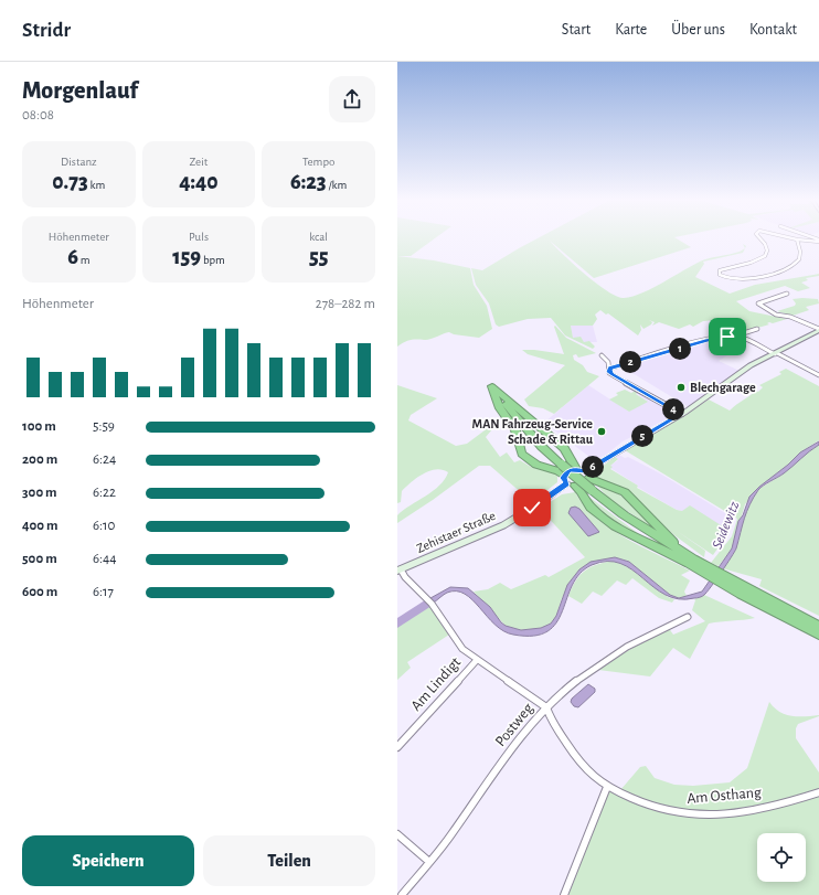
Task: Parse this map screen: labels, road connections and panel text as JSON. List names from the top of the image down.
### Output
{
  "streets": {
    "main road": ["Zehistaer Straße"],
    "street": ["Am Lindigt", "Postweg", "Am Osthang"]
  },
  "crossings": [
    ["Postweg", "Am Osthang"]
  ],
  "water": ["Seidewitz"],
  "places": ["Blechgarage", "MAN Fahrzeug-Service Schade & Rittau"],
  "page": {
    "header": "Stridr",
    "nav": [
      "Start",
      "Karte",
      "Über uns",
      "Kontakt"
    ],
    "heading": ["Morgenlauf", "08:08"],
    "stats": [
      ["Distanz", "0.73 km"],
      ["Zeit", "4:40"],
      ["Tempo", "6:23 /km"],
      ["Höhenmeter", "6 m"],
      ["Puls", "159 bpm"],
      ["kcal", "55"]
    ],
    "chart": ["Höhenmeter", "278–282 m"],
    "pins": [
      "1",
      "2",
      "4",
      "5",
      "6"
    ],
    "list": [
      {
        "name": "100 m",
        "note": "5:59"
      },
      {
        "name": "200 m",
        "note": "6:24"
      },
      {
        "name": "300 m",
        "note": "6:22"
      },
      {
        "name": "400 m",
        "note": "6:10"
      },
      {
        "name": "500 m",
        "note": "6:44"
      },
      {
        "name": "600 m",
        "note": "6:17"
      }
    ],
    "buttons": ["Speichern", "Teilen"]
  }
}
